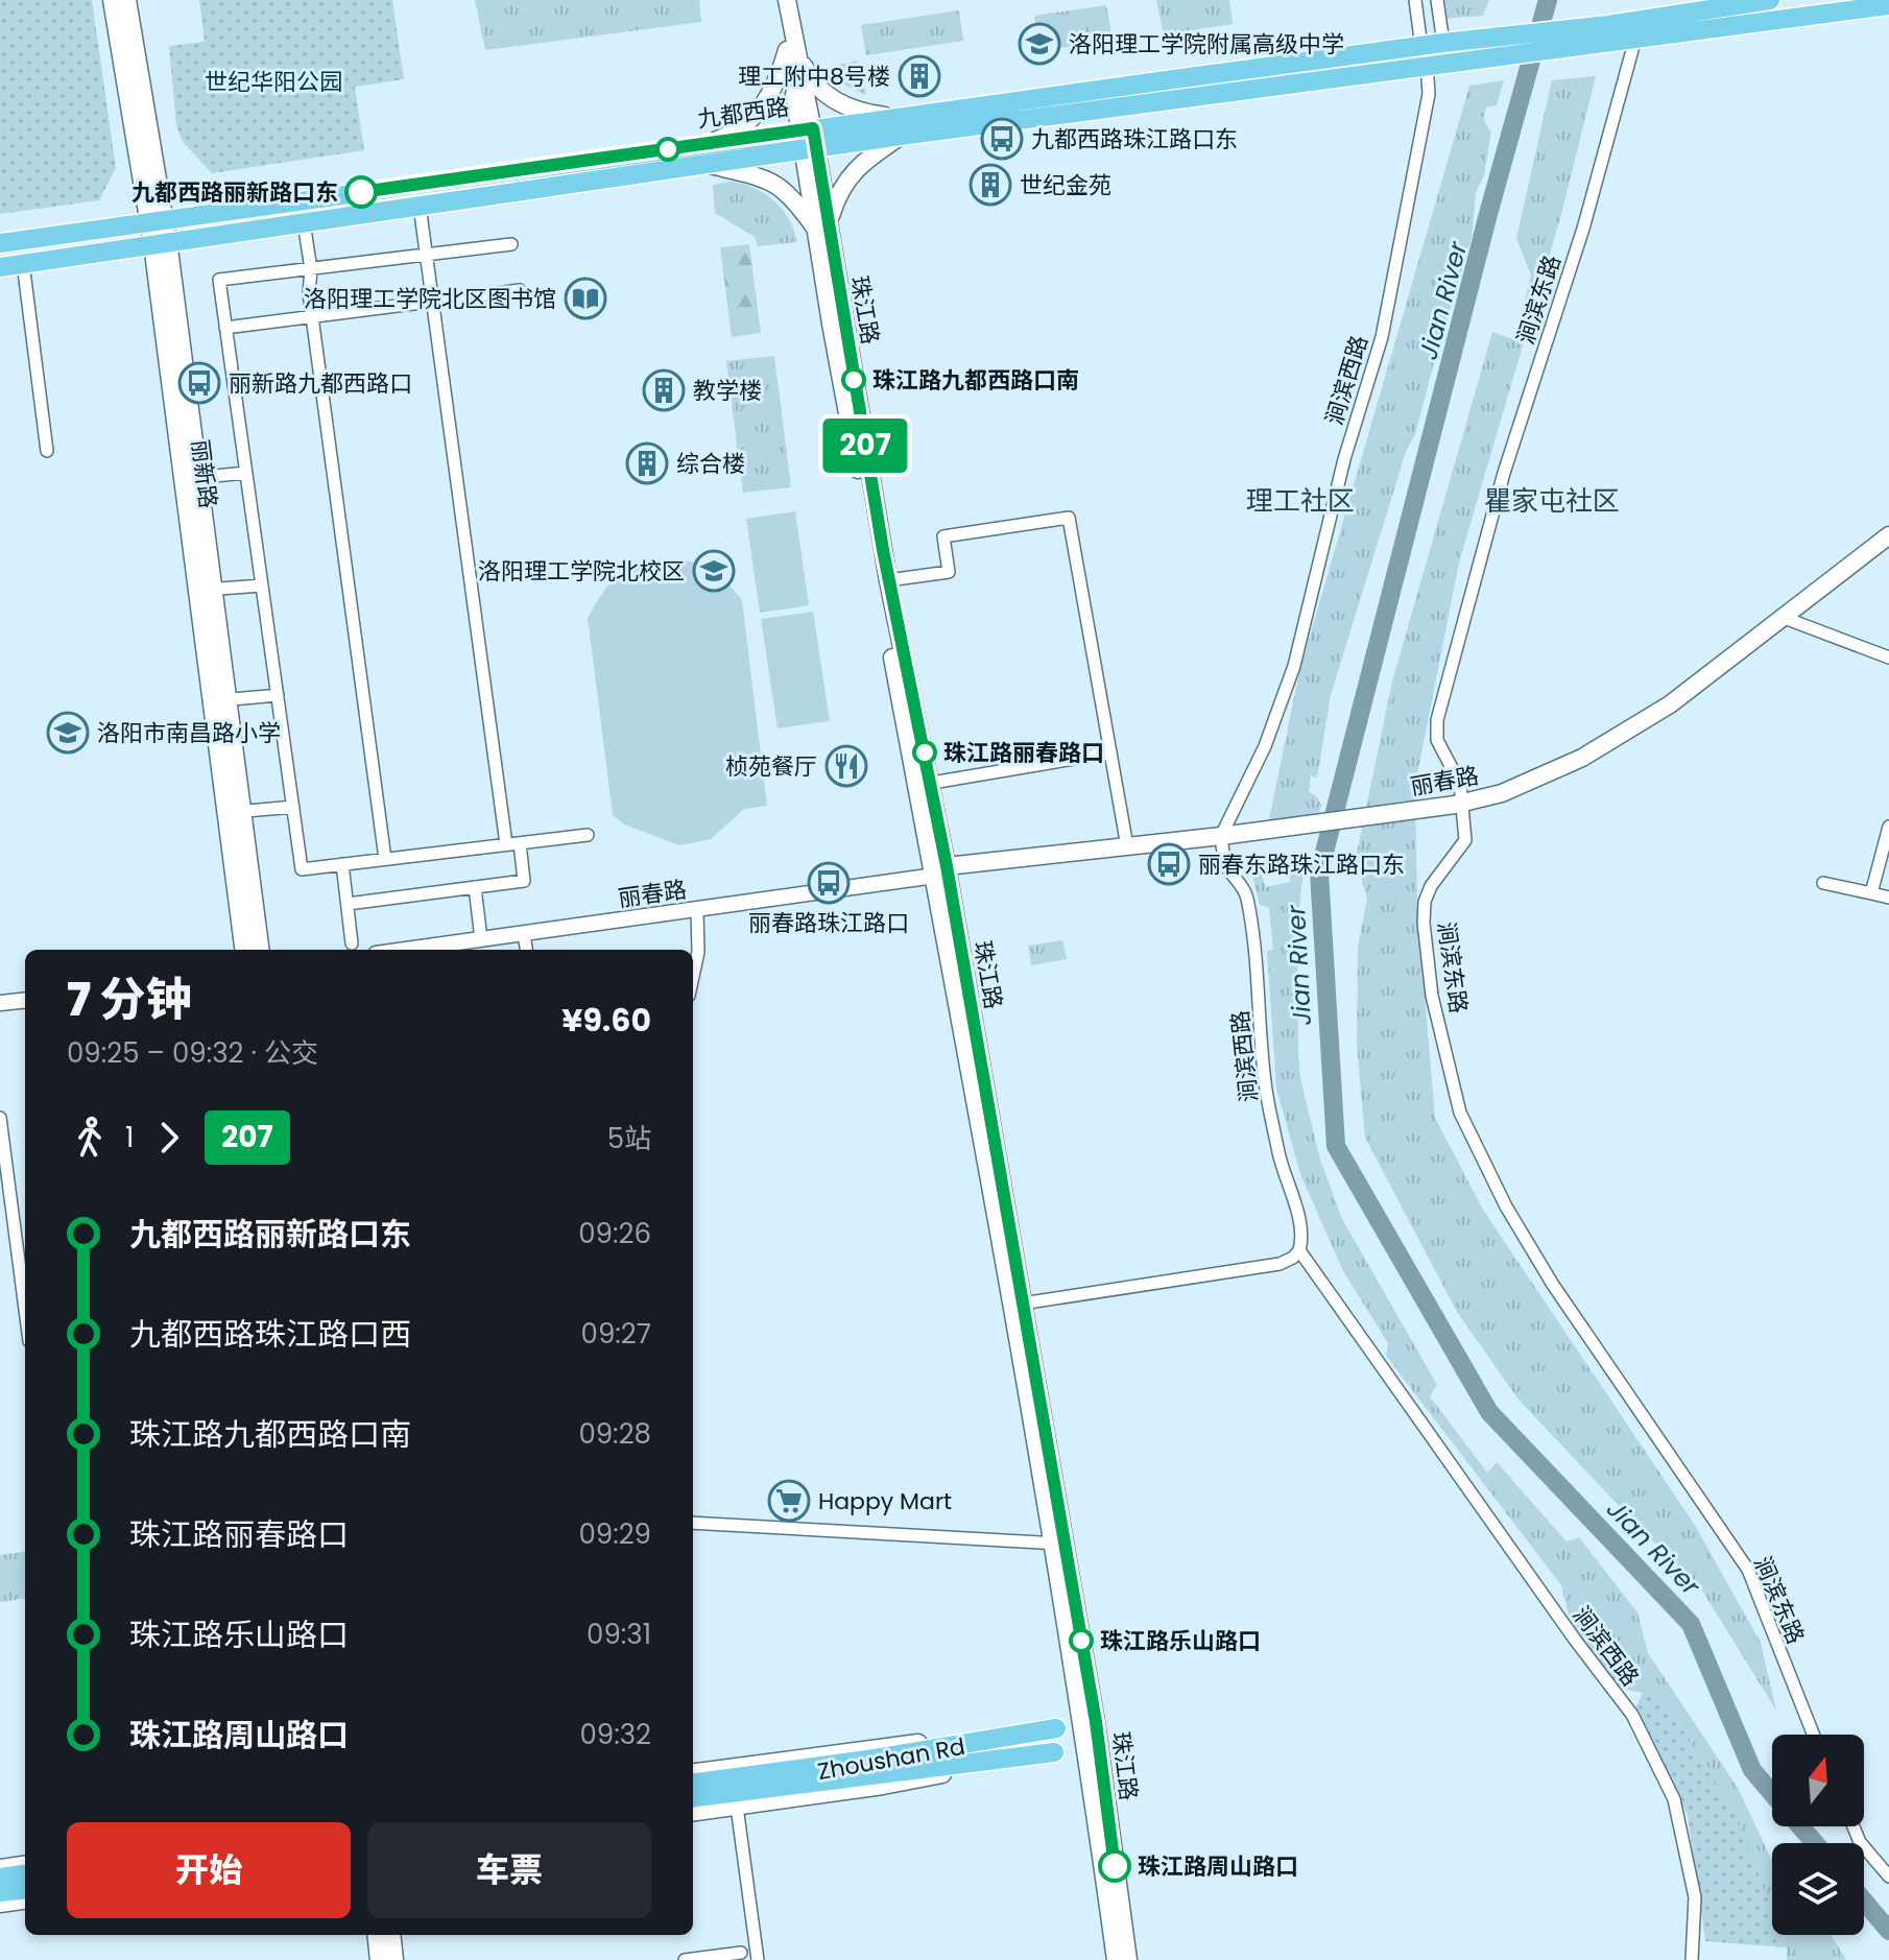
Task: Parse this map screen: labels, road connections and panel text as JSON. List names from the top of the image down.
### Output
{
  "streets": {
    "main road": [
      "九都西路",
      "珠江路",
      "丽新路",
      "丽春路",
      "Zhoushan Rd"
    ],
    "street": ["涧滨东路", "涧滨西路"]
  },
  "crossings": [
    ["九都西路", "珠江路"],
    ["九都西路", "涧滨西路"],
    ["九都西路", "丽新路"],
    ["涧滨东路", "丽春路"],
    ["珠江路", "丽春路"],
    ["珠江路", "Zhoushan Rd"],
    ["涧滨西路", "丽春路"]
  ],
  "districts": ["理工社区", "瞿家屯社区"],
  "water": ["Jian River"],
  "parks": ["世纪华阳公园"],
  "places": {
    "school or university": ["洛阳理工学院附属高级中学", "洛阳理工学院北校区", "洛阳市南昌路小学"],
    "building": [
      "理工附中8号楼",
      "世纪金苑",
      "教学楼",
      "综合楼"
    ],
    "bus stop": [
      "九都西路珠江路口东",
      "丽新路九都西路口",
      "丽春东路珠江路口东",
      "丽春路珠江路口"
    ],
    "other": [
      "九都西路丽新路口东",
      "珠江路九都西路口南",
      "珠江路丽春路口",
      "珠江路乐山路口",
      "珠江路周山路口"
    ],
    "library": ["洛阳理工学院北区图书馆"],
    "restaurant": ["桢苑餐厅"],
    "supermarket": ["Happy Mart"]
  },
  "lines": ["bus line 207"],
  "north": "top",
  "page": {
    "on_map": "207",
    "heading": ["7 分钟", "09:25 – 09:32 · 公交", "¥9.60"],
    "legs": ["1", "207", "5站"],
    "list": [
      {
        "name": "九都西路丽新路口东",
        "value": "09:26"
      },
      {
        "name": "九都西路珠江路口西",
        "value": "09:27"
      },
      {
        "name": "珠江路九都西路口南",
        "value": "09:28"
      },
      {
        "name": "珠江路丽春路口",
        "value": "09:29"
      },
      {
        "name": "珠江路乐山路口",
        "value": "09:31"
      },
      {
        "name": "珠江路周山路口",
        "value": "09:32"
      }
    ],
    "buttons": ["开始", "车票"]
  }
}
